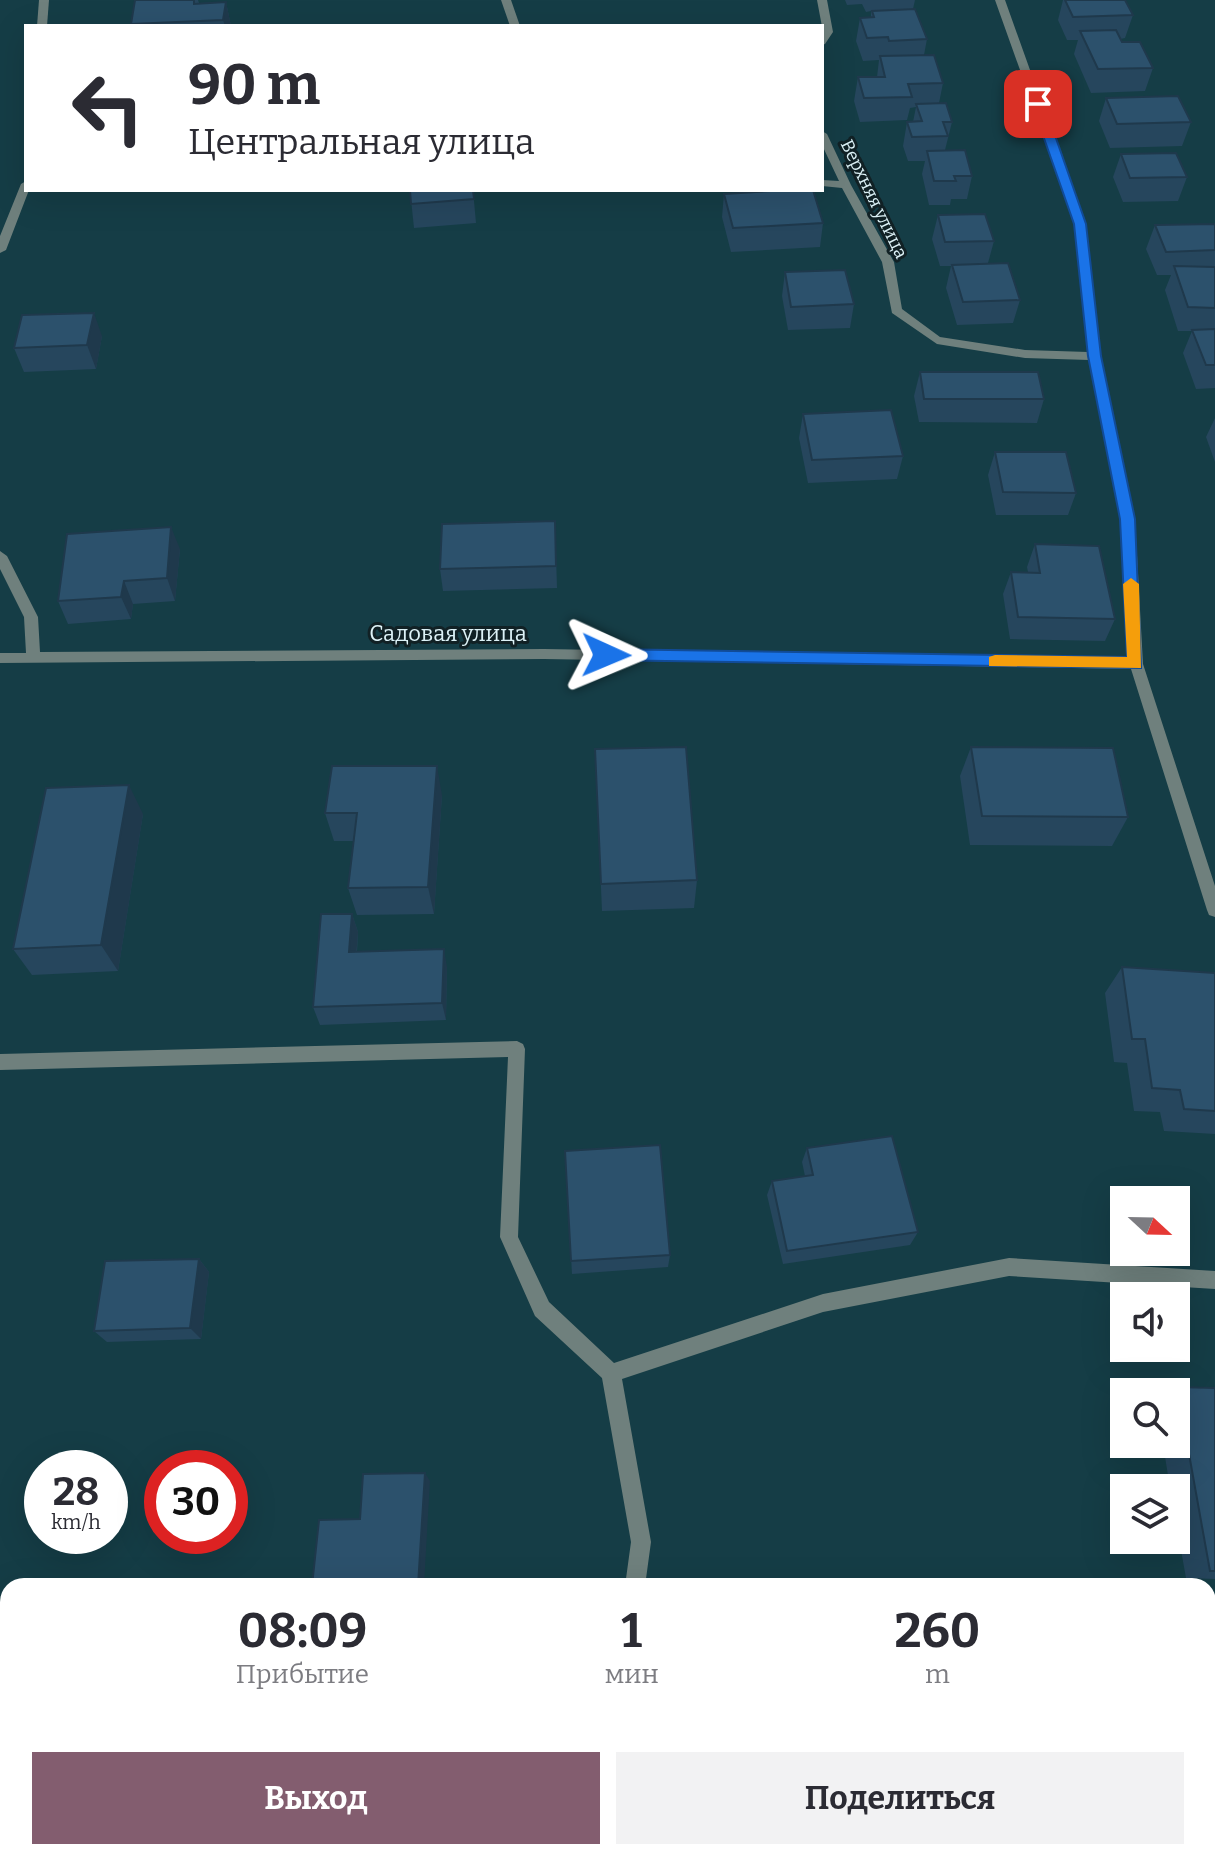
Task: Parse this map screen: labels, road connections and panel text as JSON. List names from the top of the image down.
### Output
{
  "streets": {
    "street": ["Верхняя улица", "Садовая улица"]
  },
  "north": "right",
  "page": {
    "turn": ["90 m", "Центральная улица"],
    "speed": "28 km/h",
    "limit": "30",
    "eta": [
      "08:09",
      "Прибытие",
      "1",
      "мин",
      "260",
      "m"
    ],
    "buttons": ["Выход", "Поделиться"]
  }
}
